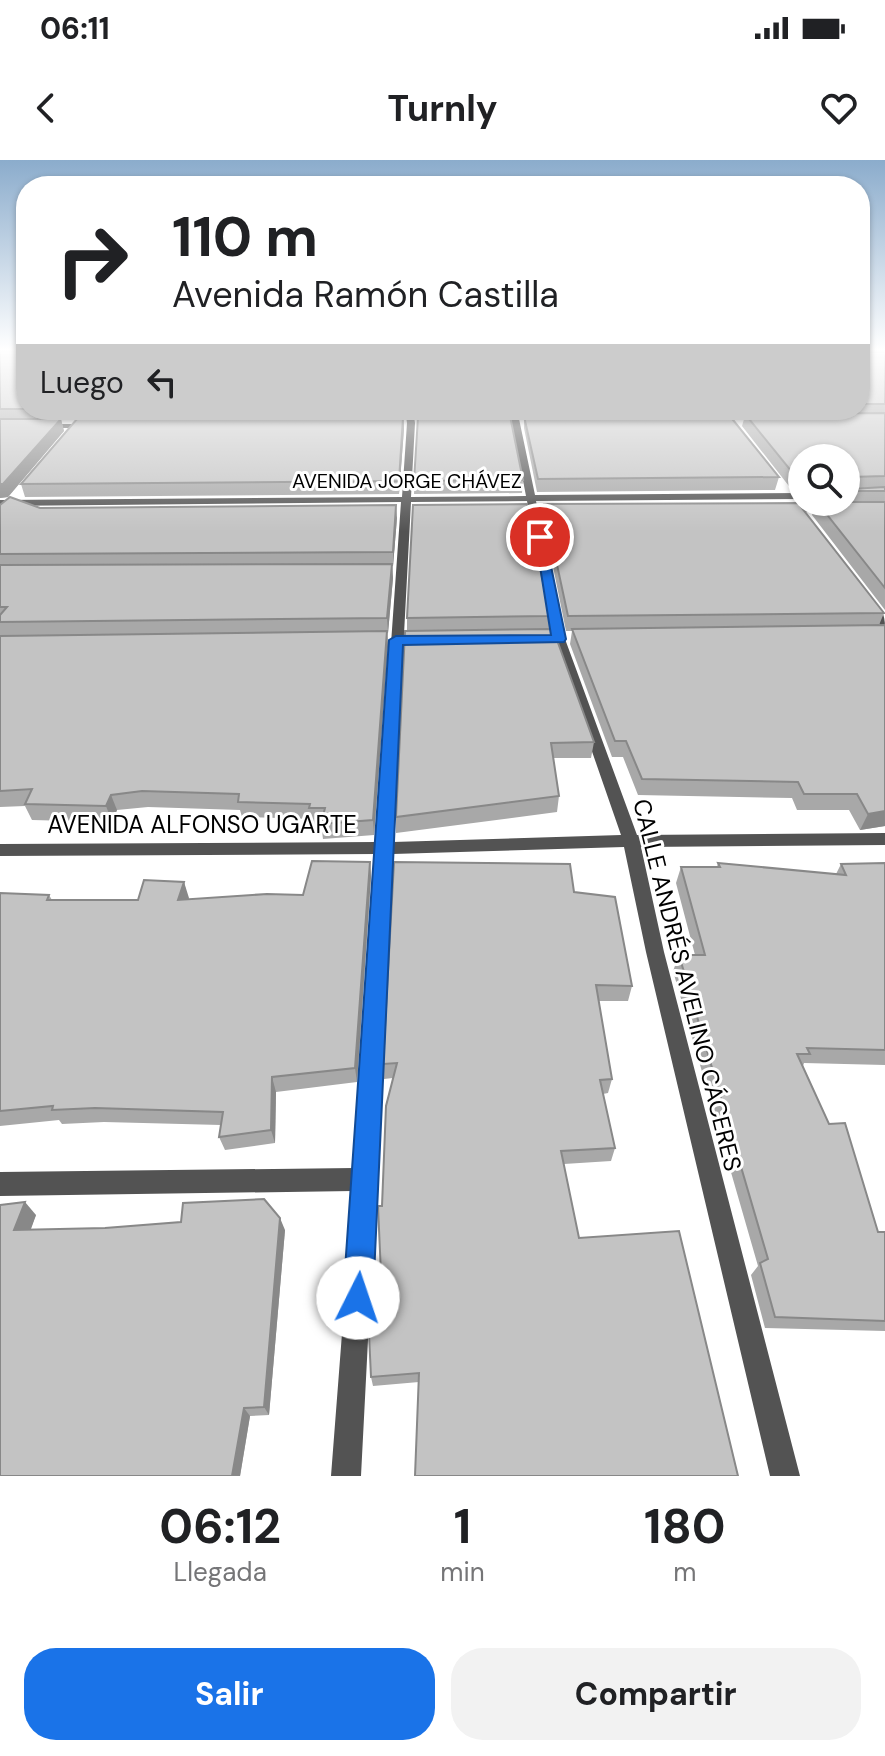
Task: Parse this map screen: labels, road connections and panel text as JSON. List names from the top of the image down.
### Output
{
  "streets": {
    "street": ["AVENIDA JORGE CHÁVEZ", "AVENIDA ALFONSO UGARTE", "CALLE ANDRÉS AVELINO CÁCERES"]
  },
  "crossings": [
    ["AVENIDA JORGE CHÁVEZ", "CALLE ANDRÉS AVELINO CÁCERES"],
    ["AVENIDA ALFONSO UGARTE", "CALLE ANDRÉS AVELINO CÁCERES"]
  ],
  "page": {
    "status": "06:11",
    "header": "Turnly",
    "turn": ["110 m", "Avenida Ramón Castilla"],
    "then": "Luego",
    "eta": [
      "06:12",
      "Llegada",
      "1",
      "min",
      "180",
      "m"
    ],
    "buttons": ["Salir", "Compartir"]
  }
}
